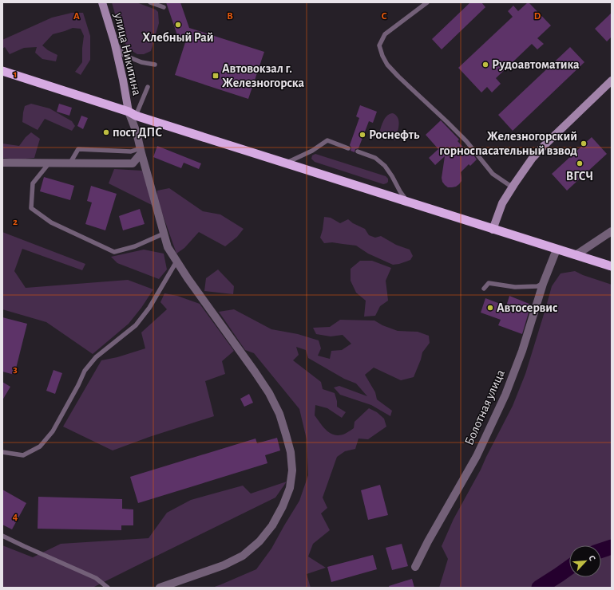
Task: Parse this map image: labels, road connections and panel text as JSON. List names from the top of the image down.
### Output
{
  "streets": {
    "main road": ["улица Никитина"],
    "street": ["Болотная улица"]
  },
  "places": {
    "other": [
      "Хлебный Рай",
      "Рудоавтоматика",
      "пост ДПС",
      "Роснефть",
      "Железногорский горноспасательный взвод",
      "ВГСЧ",
      "Автосервис"
    ],
    "transit": ["Автовокзал г. Железногорска"]
  },
  "north": "top right",
  "grid": {
    "columns": [
      "A",
      "B",
      "C",
      "D"
    ],
    "rows": [
      "1",
      "2",
      "3",
      "4"
    ]
  }
}
